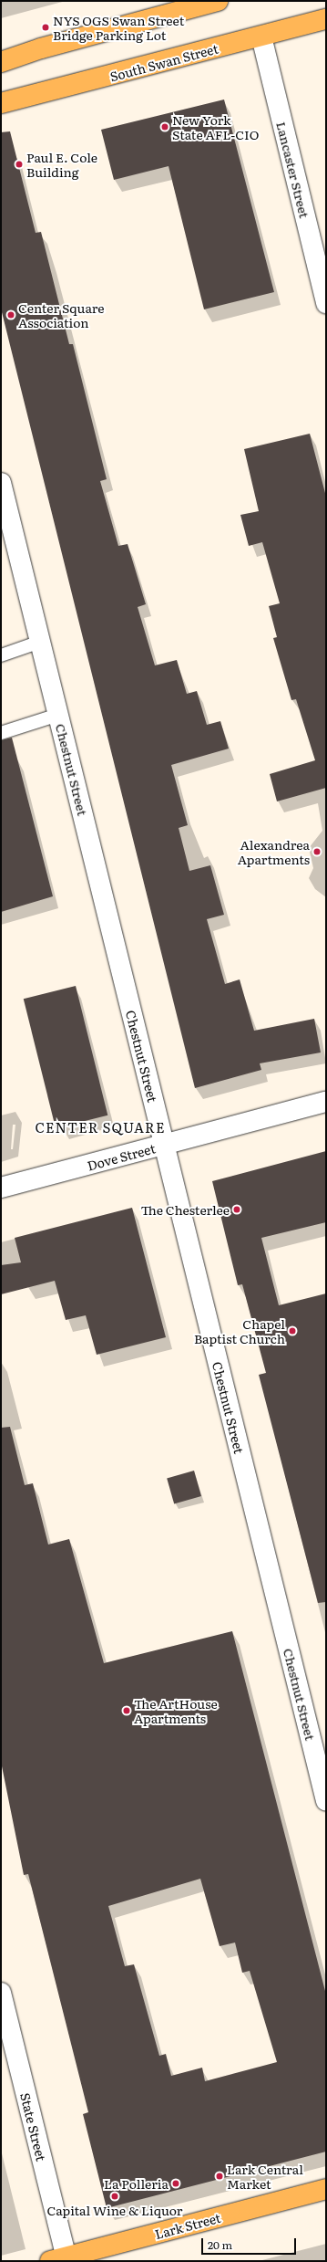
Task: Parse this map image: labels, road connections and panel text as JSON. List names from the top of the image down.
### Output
{
  "streets": {
    "main road": ["South Swan Street", "Lark Street"],
    "street": [
      "Lancaster Street",
      "Chestnut Street",
      "Dove Street",
      "State Street"
    ]
  },
  "crossings": [
    ["South Swan Street", "Lancaster Street"],
    ["Chestnut Street", "Dove Street"],
    ["State Street", "Lark Street"]
  ],
  "districts": ["CENTER SQUARE"],
  "places": [
    "NYS OGS Swan Street Bridge Parking Lot",
    "New York State AFL-CIO",
    "Paul E. Cole Building",
    "Center Square Association",
    "Alexandrea Apartments",
    "The Chesterlee",
    "Chapel Baptist Church",
    "The ArtHouse Apartments",
    "Lark Central Market",
    "La Polleria",
    "Capital Wine & Liquor"
  ],
  "scale_bar": "20 m"
}
